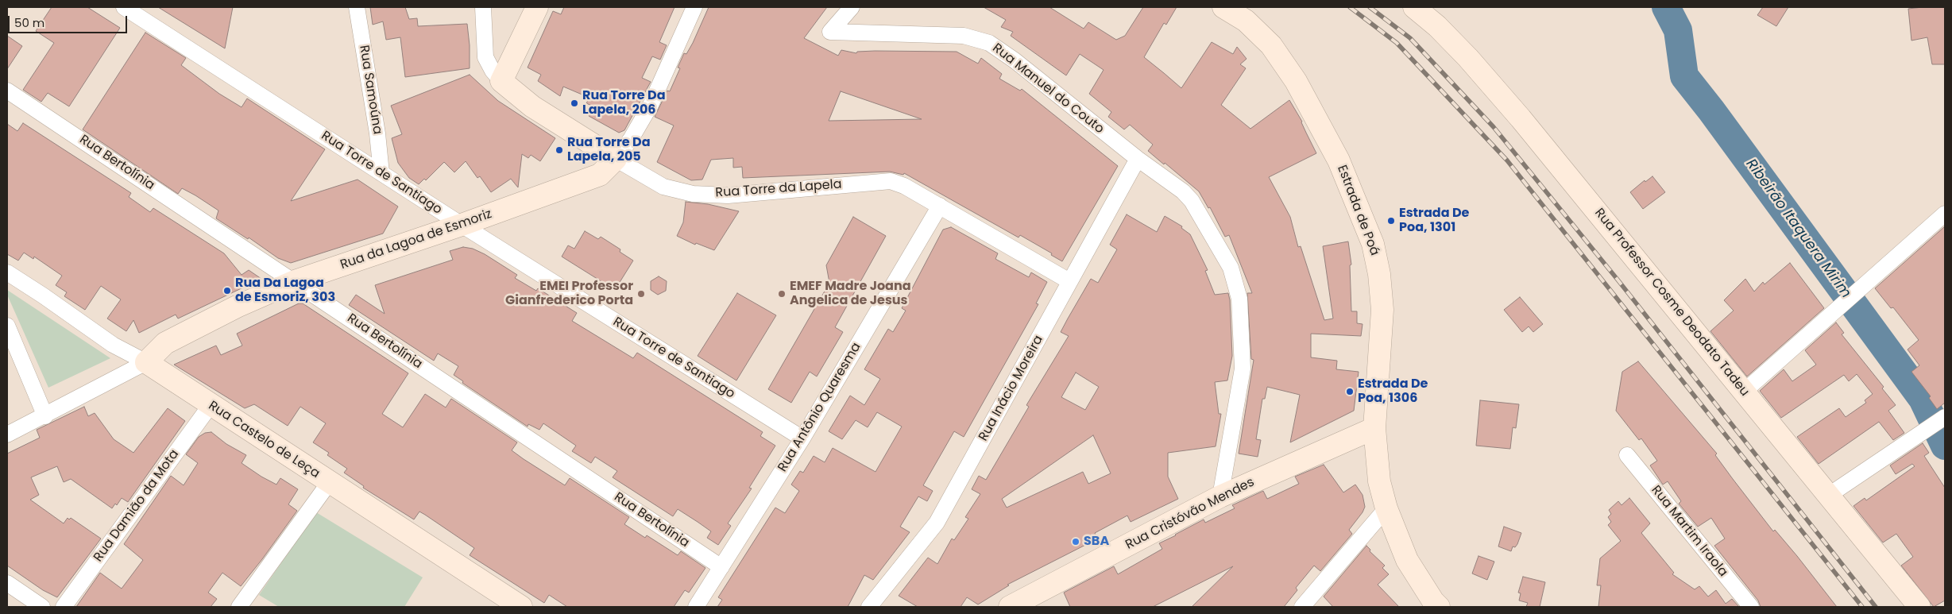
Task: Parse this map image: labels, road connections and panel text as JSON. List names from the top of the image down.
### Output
{
  "streets": {
    "street": [
      "Rua Manuel do Couto",
      "Rua Samoúna",
      "Rua Bertolínia",
      "Rua Torre de Santiago",
      "Rua Torre da Lapela",
      "Estrada de Poá",
      "Rua da Lagoa de Esmoriz",
      "Rua Professor Cosme Deodato Tadeu",
      "Rua Inácio Moreira",
      "Rua Antônio Quaresma",
      "Rua Castelo de Leça",
      "Rua Damião da Mota",
      "Rua Cristóvão Mendes",
      "Rua Martim Iraola"
    ]
  },
  "crossings": [
    ["Rua Manuel do Couto", "Rua Inácio Moreira"],
    ["Rua Manuel do Couto", "Rua Cristóvão Mendes"],
    ["Rua Samoúna", "Rua Torre de Santiago"],
    ["Rua Bertolínia", "Rua da Lagoa de Esmoriz"],
    ["Rua Bertolínia", "Rua Antônio Quaresma"],
    ["Rua Torre de Santiago", "Rua da Lagoa de Esmoriz"],
    ["Rua Torre de Santiago", "Rua Antônio Quaresma"],
    ["Rua Torre da Lapela", "Rua da Lagoa de Esmoriz"],
    ["Rua Torre da Lapela", "Rua Inácio Moreira"],
    ["Rua Torre da Lapela", "Rua Antônio Quaresma"],
    ["Estrada de Poá", "Rua Cristóvão Mendes"],
    ["Rua da Lagoa de Esmoriz", "Rua Castelo de Leça"],
    ["Rua Castelo de Leça", "Rua Damião da Mota"]
  ],
  "water": ["Ribeirão Itaquera Mirim"],
  "places": [
    "Rua Torre Da Lapela, 206",
    "Rua Torre Da Lapela, 205",
    "Estrada De Poa, 1301",
    "Rua Da Lagoa de Esmoriz, 303",
    "EMEI Professor Gianfrederico Porta",
    "EMEF Madre Joana Angelica de Jesus",
    "Estrada De Poa, 1306",
    "SBA"
  ],
  "scale_bar": "50 m"
}
